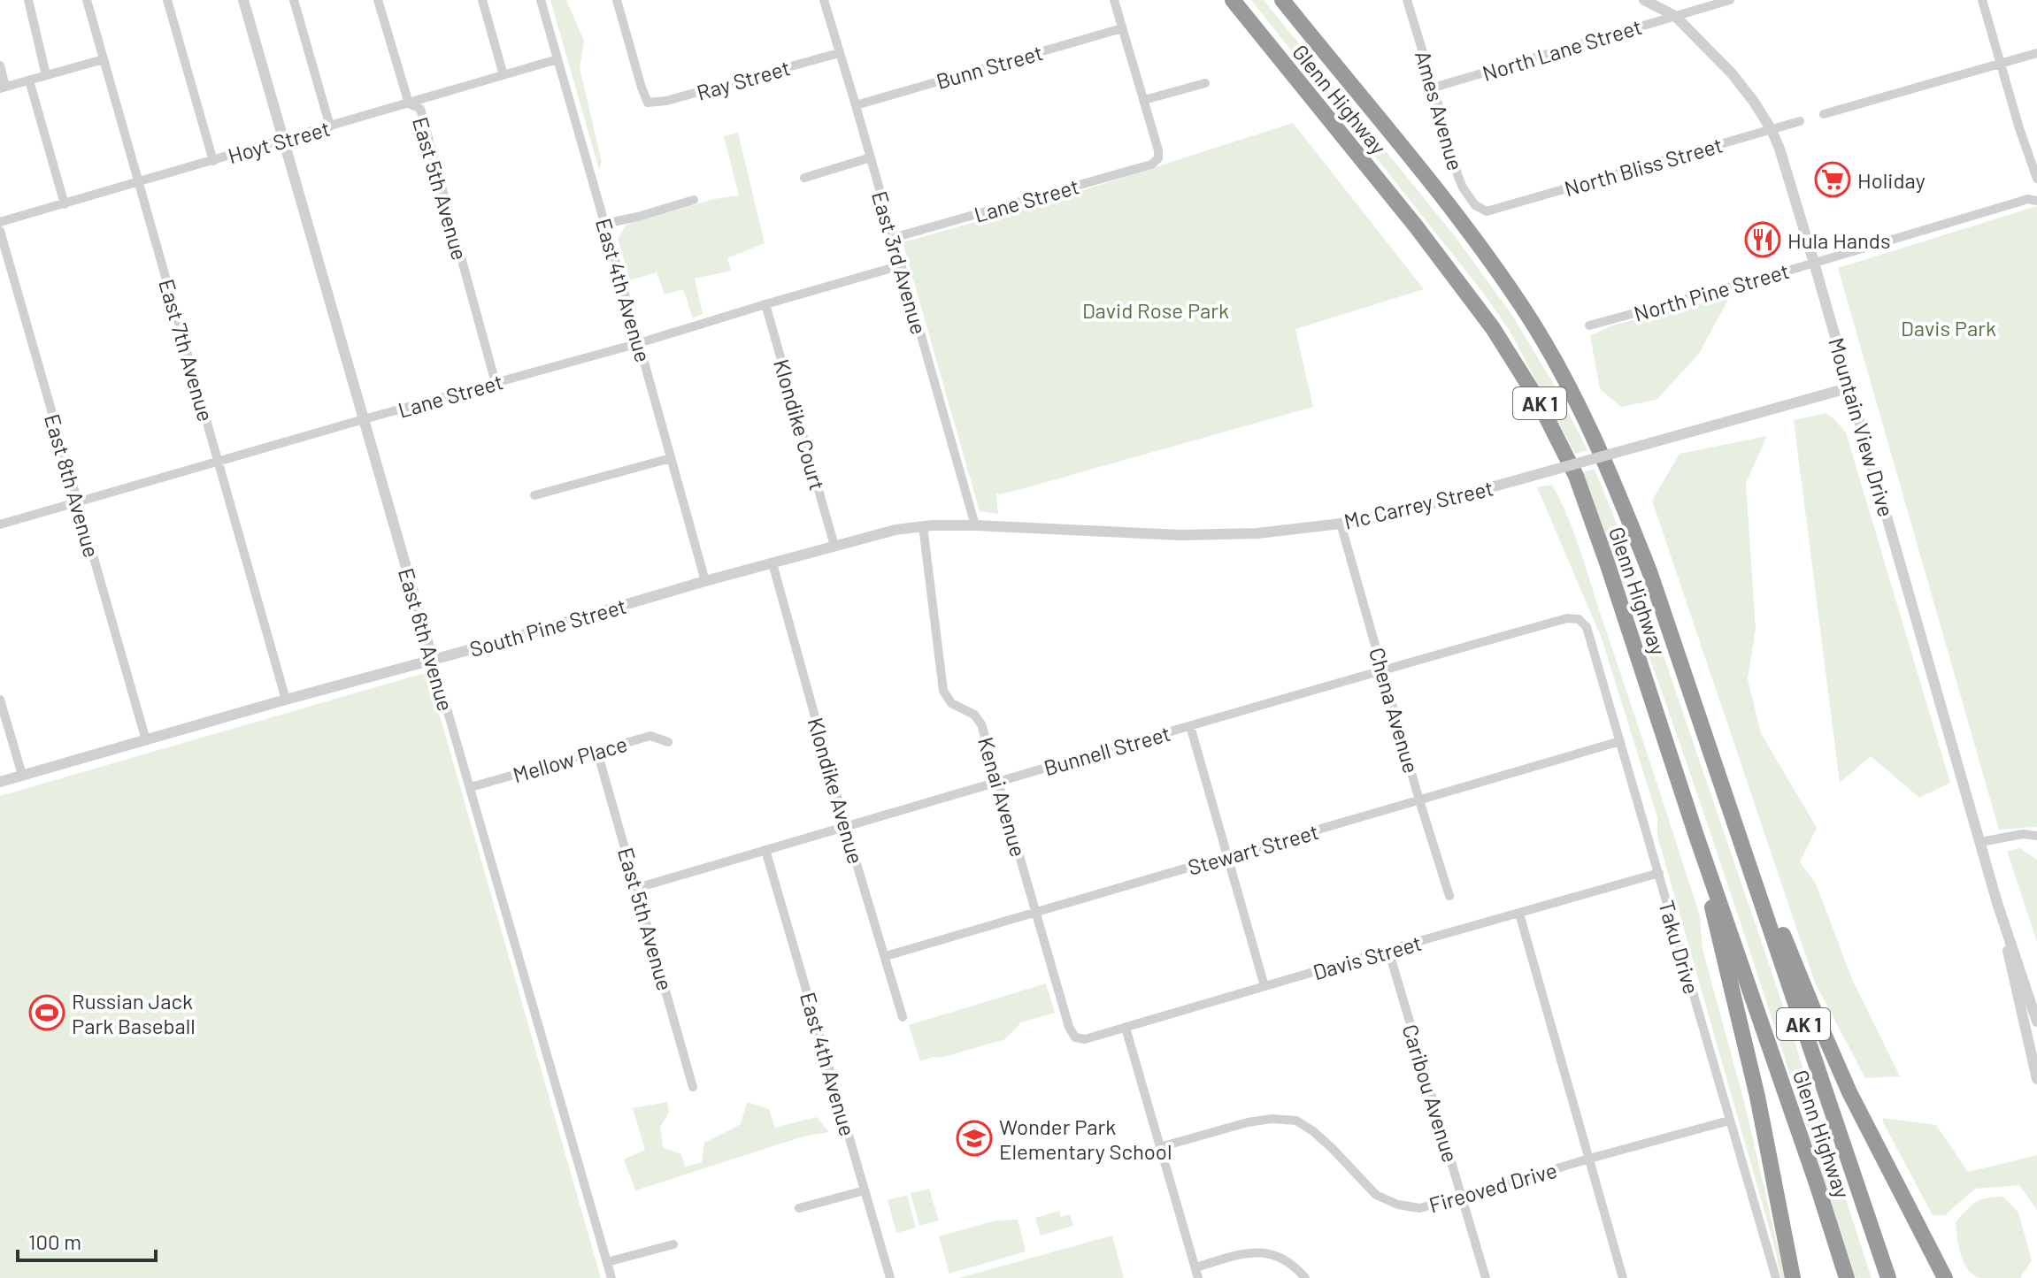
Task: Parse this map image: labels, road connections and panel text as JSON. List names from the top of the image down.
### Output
{
  "streets": {
    "highway": ["Glenn Highway", "AK 1"],
    "street": [
      "North Lane Street",
      "Bunn Street",
      "Ray Street",
      "Ames Avenue",
      "Hoyt Street",
      "North Bliss Street",
      "East 5th Avenue",
      "Lane Street",
      "East 3rd Avenue",
      "East 4th Avenue",
      "North Pine Street",
      "East 7th Avenue",
      "Klondike Court",
      "Mountain View Drive",
      "East 8th Avenue",
      "Mc Carrey Street",
      "South Pine Street",
      "East 6th Avenue",
      "Chena Avenue",
      "Bunnell Street",
      "Mellow Place",
      "Klondike Avenue",
      "Kenai Avenue",
      "Stewart Street",
      "Taku Drive",
      "Davis Street",
      "Caribou Avenue",
      "Fireoved Drive"
    ]
  },
  "crossings": [
    ["North Lane Street", "Ames Avenue"],
    ["North Lane Street", "Mountain View Drive"],
    ["Bunn Street", "East 3rd Avenue"],
    ["Ray Street", "East 3rd Avenue"],
    ["Ames Avenue", "North Bliss Street"],
    ["Hoyt Street", "East 5th Avenue"],
    ["Hoyt Street", "East 4th Avenue"],
    ["Hoyt Street", "East 7th Avenue"],
    ["Hoyt Street", "East 6th Avenue"],
    ["North Bliss Street", "Mountain View Drive"],
    ["East 5th Avenue", "Lane Street"],
    ["East 5th Avenue", "Bunnell Street"],
    ["East 5th Avenue", "Mellow Place"],
    ["Lane Street", "East 3rd Avenue"],
    ["Lane Street", "East 4th Avenue"],
    ["Lane Street", "East 7th Avenue"],
    ["Lane Street", "Klondike Court"],
    ["Lane Street", "East 8th Avenue"],
    ["Lane Street", "East 6th Avenue"],
    ["East 3rd Avenue", "Mc Carrey Street"],
    ["East 3rd Avenue", "South Pine Street"],
    ["East 4th Avenue", "South Pine Street"],
    ["East 4th Avenue", "Bunnell Street"],
    ["North Pine Street", "Mountain View Drive"],
    ["East 7th Avenue", "South Pine Street"],
    ["Klondike Court", "South Pine Street"],
    ["Mountain View Drive", "Mc Carrey Street"],
    ["East 8th Avenue", "South Pine Street"],
    ["Mc Carrey Street", "South Pine Street"],
    ["Mc Carrey Street", "Chena Avenue"],
    ["South Pine Street", "East 6th Avenue"],
    ["South Pine Street", "Klondike Avenue"],
    ["South Pine Street", "Kenai Avenue"],
    ["East 6th Avenue", "Mellow Place"],
    ["Chena Avenue", "Bunnell Street"],
    ["Chena Avenue", "Stewart Street"],
    ["Bunnell Street", "Klondike Avenue"],
    ["Bunnell Street", "Kenai Avenue"],
    ["Bunnell Street", "Taku Drive"],
    ["Klondike Avenue", "Stewart Street"],
    ["Kenai Avenue", "Stewart Street"],
    ["Kenai Avenue", "Davis Street"],
    ["Stewart Street", "Taku Drive"],
    ["Taku Drive", "Davis Street"],
    ["Taku Drive", "Fireoved Drive"],
    ["Davis Street", "Caribou Avenue"],
    ["Caribou Avenue", "Fireoved Drive"]
  ],
  "parks": ["David Rose Park", "Davis Park"],
  "places": {
    "supermarket": ["Holiday"],
    "restaurant": ["Hula Hands"],
    "sports": ["Russian Jack Park Baseball"],
    "school or university": ["Wonder Park Elementary School"]
  },
  "scale_bar": "100 m"
}
